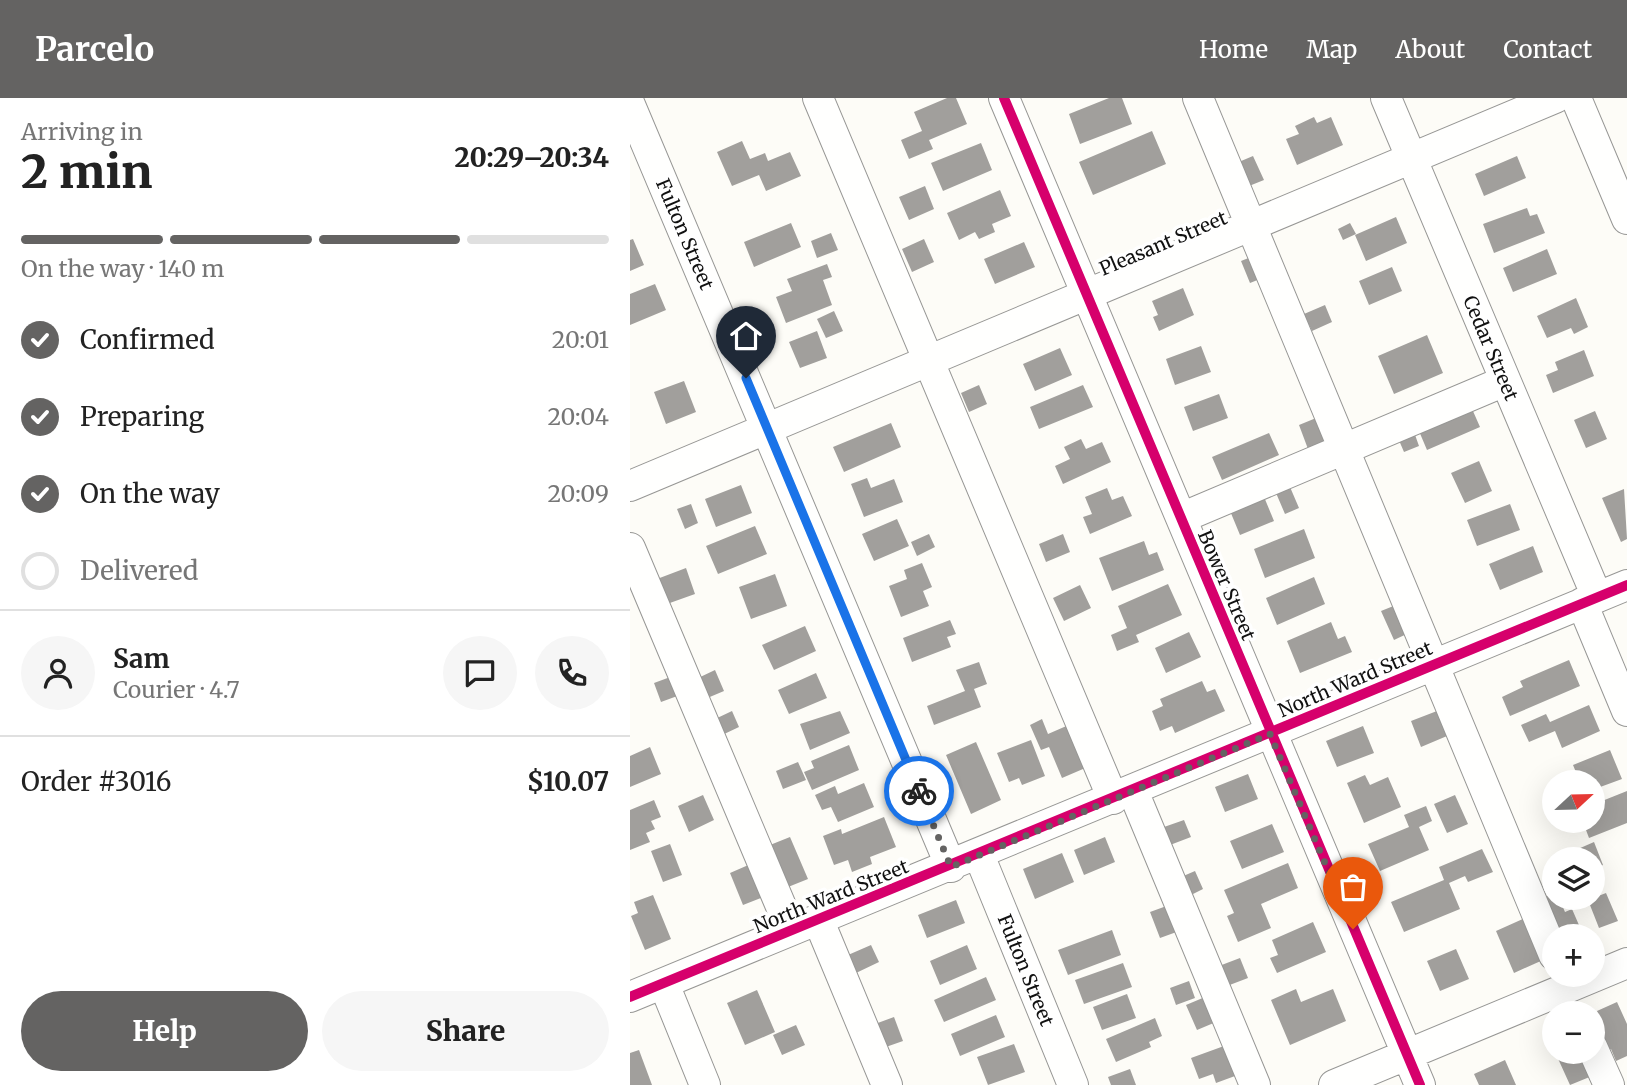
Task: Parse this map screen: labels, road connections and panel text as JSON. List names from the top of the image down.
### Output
{
  "streets": {
    "street": [
      "Fulton Street",
      "Pleasant Street",
      "Cedar Street",
      "Bower Street",
      "North Ward Street"
    ]
  },
  "crossings": [
    ["Fulton Street", "Pleasant Street"],
    ["Fulton Street", "North Ward Street"],
    ["Pleasant Street", "Cedar Street"],
    ["Pleasant Street", "Bower Street"],
    ["Cedar Street", "North Ward Street"],
    ["Bower Street", "North Ward Street"]
  ],
  "north": "right",
  "page": {
    "header": "Parcelo",
    "nav": [
      "Home",
      "Map",
      "About",
      "Contact"
    ],
    "heading": ["2 min", "Arriving in", "20:29–20:34"],
    "panel": [
      "Sam",
      "Courier · 4.7",
      "Order #3016",
      "$10.07"
    ],
    "bar": "On the way · 140 m",
    "list": [
      ["Confirmed", "20:01"],
      ["Preparing", "20:04"],
      ["On the way", "20:09"],
      "Delivered"
    ],
    "map_buttons": ["+", "−"],
    "buttons": ["Help", "Share"]
  }
}
